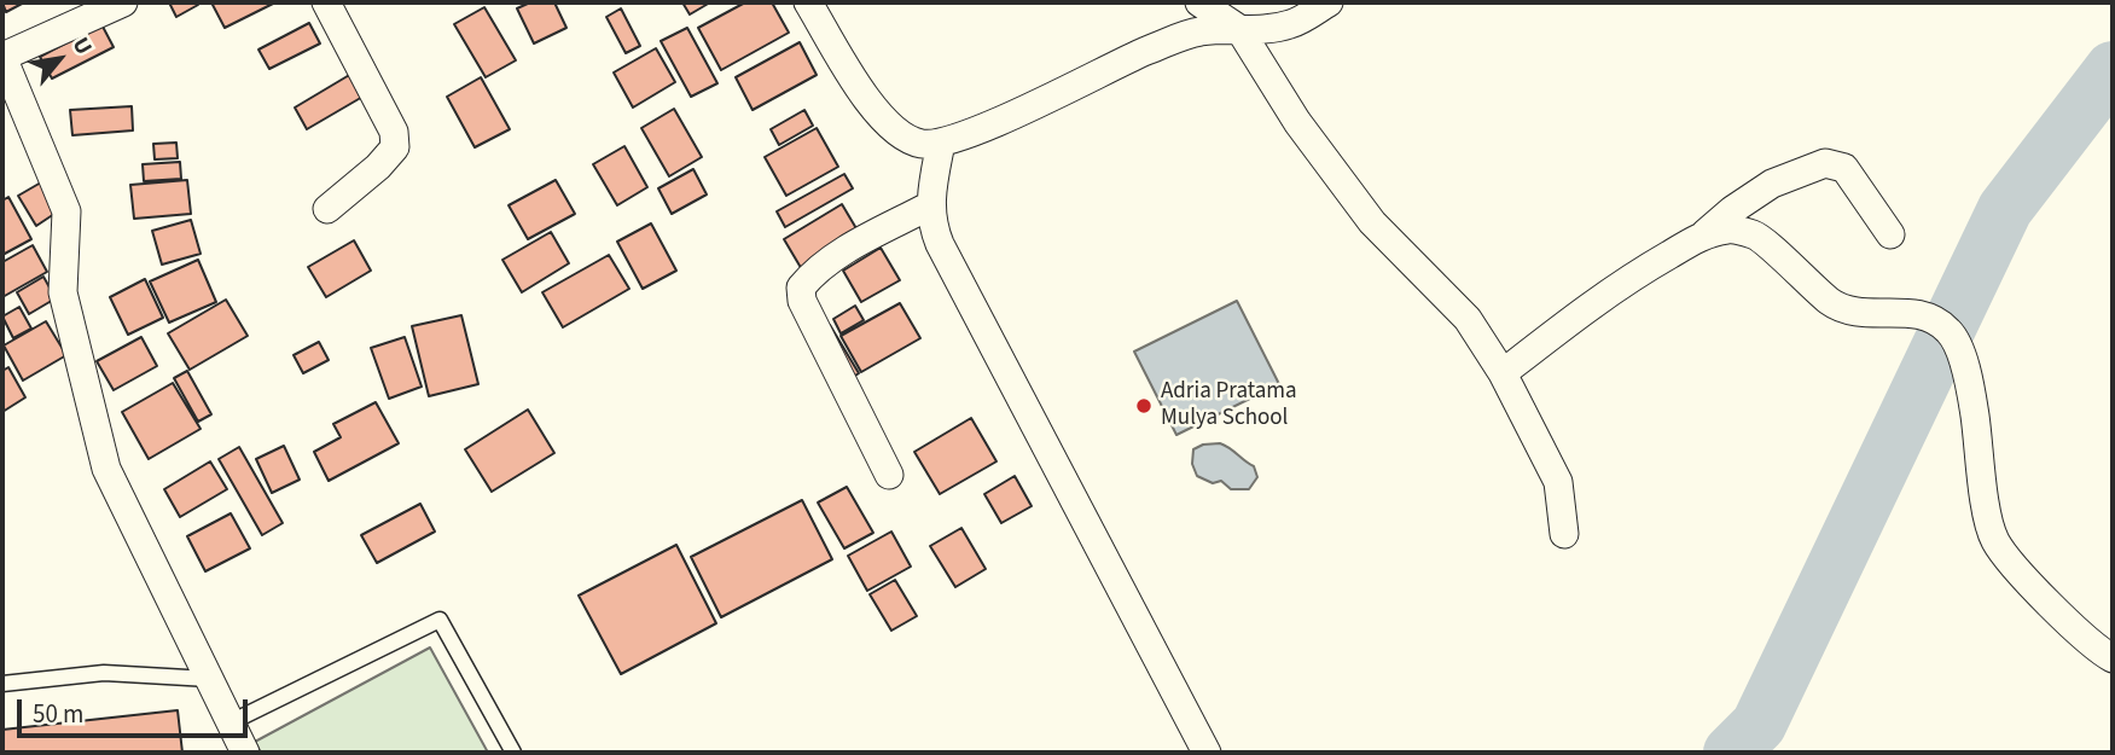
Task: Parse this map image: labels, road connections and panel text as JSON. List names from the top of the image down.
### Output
{
  "places": ["Adria Pratama Mulya School"],
  "scale_bar": "50 m",
  "north": "top right"
}
